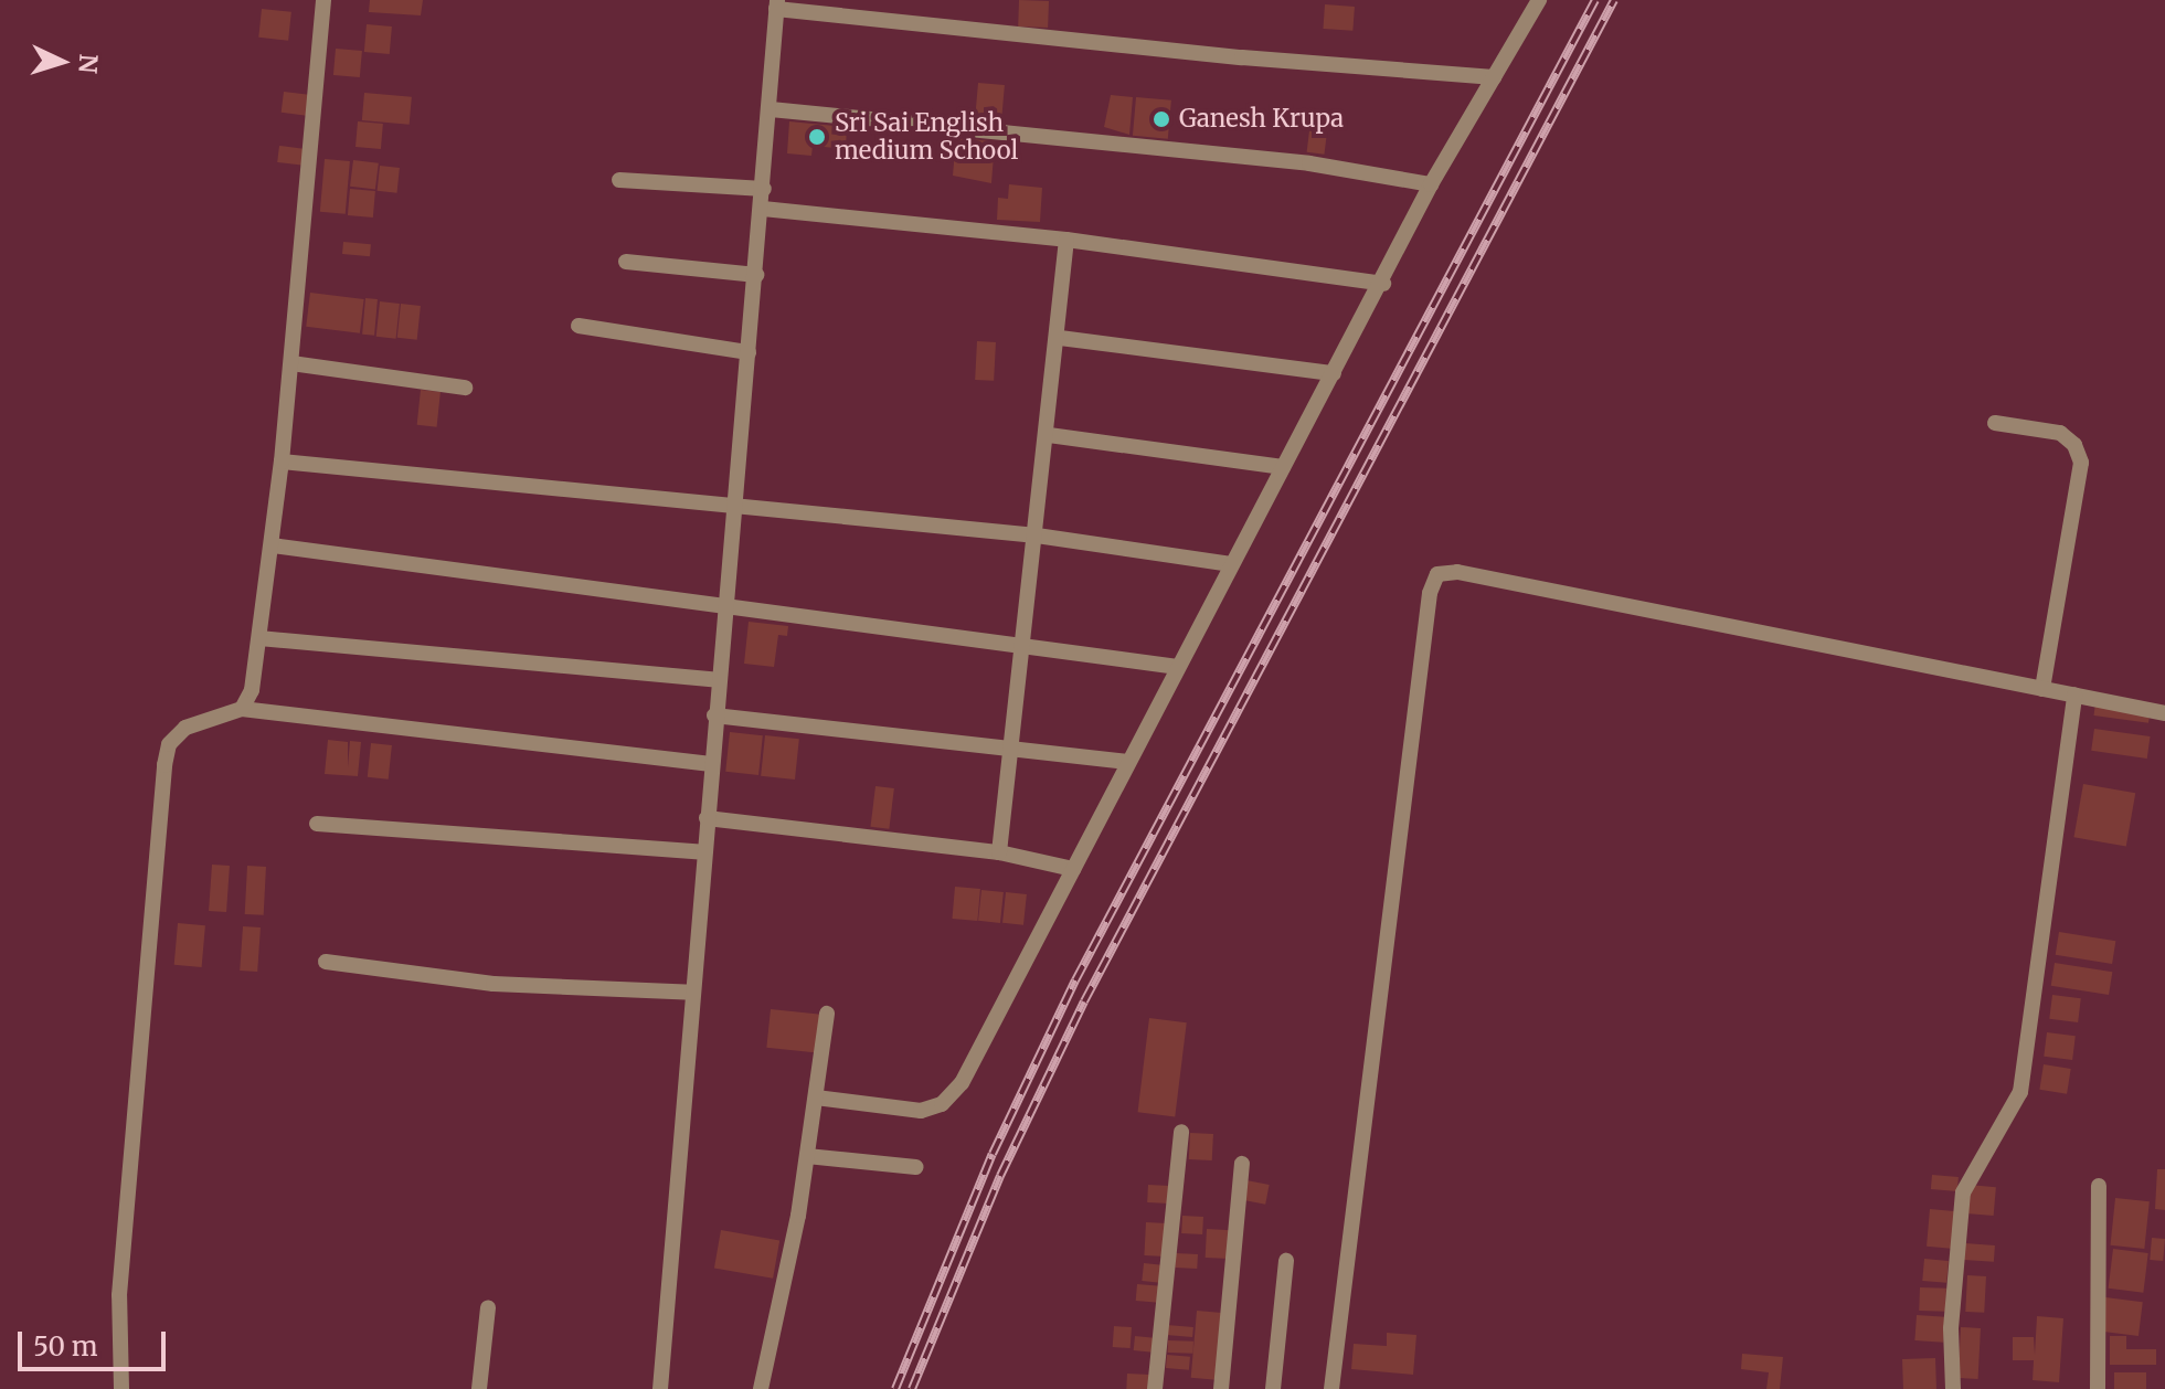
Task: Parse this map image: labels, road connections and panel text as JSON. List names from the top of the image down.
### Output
{
  "places": ["Ganesh Krupa", "Sri Sai English medium School"],
  "scale_bar": "50 m",
  "north": "right"
}
